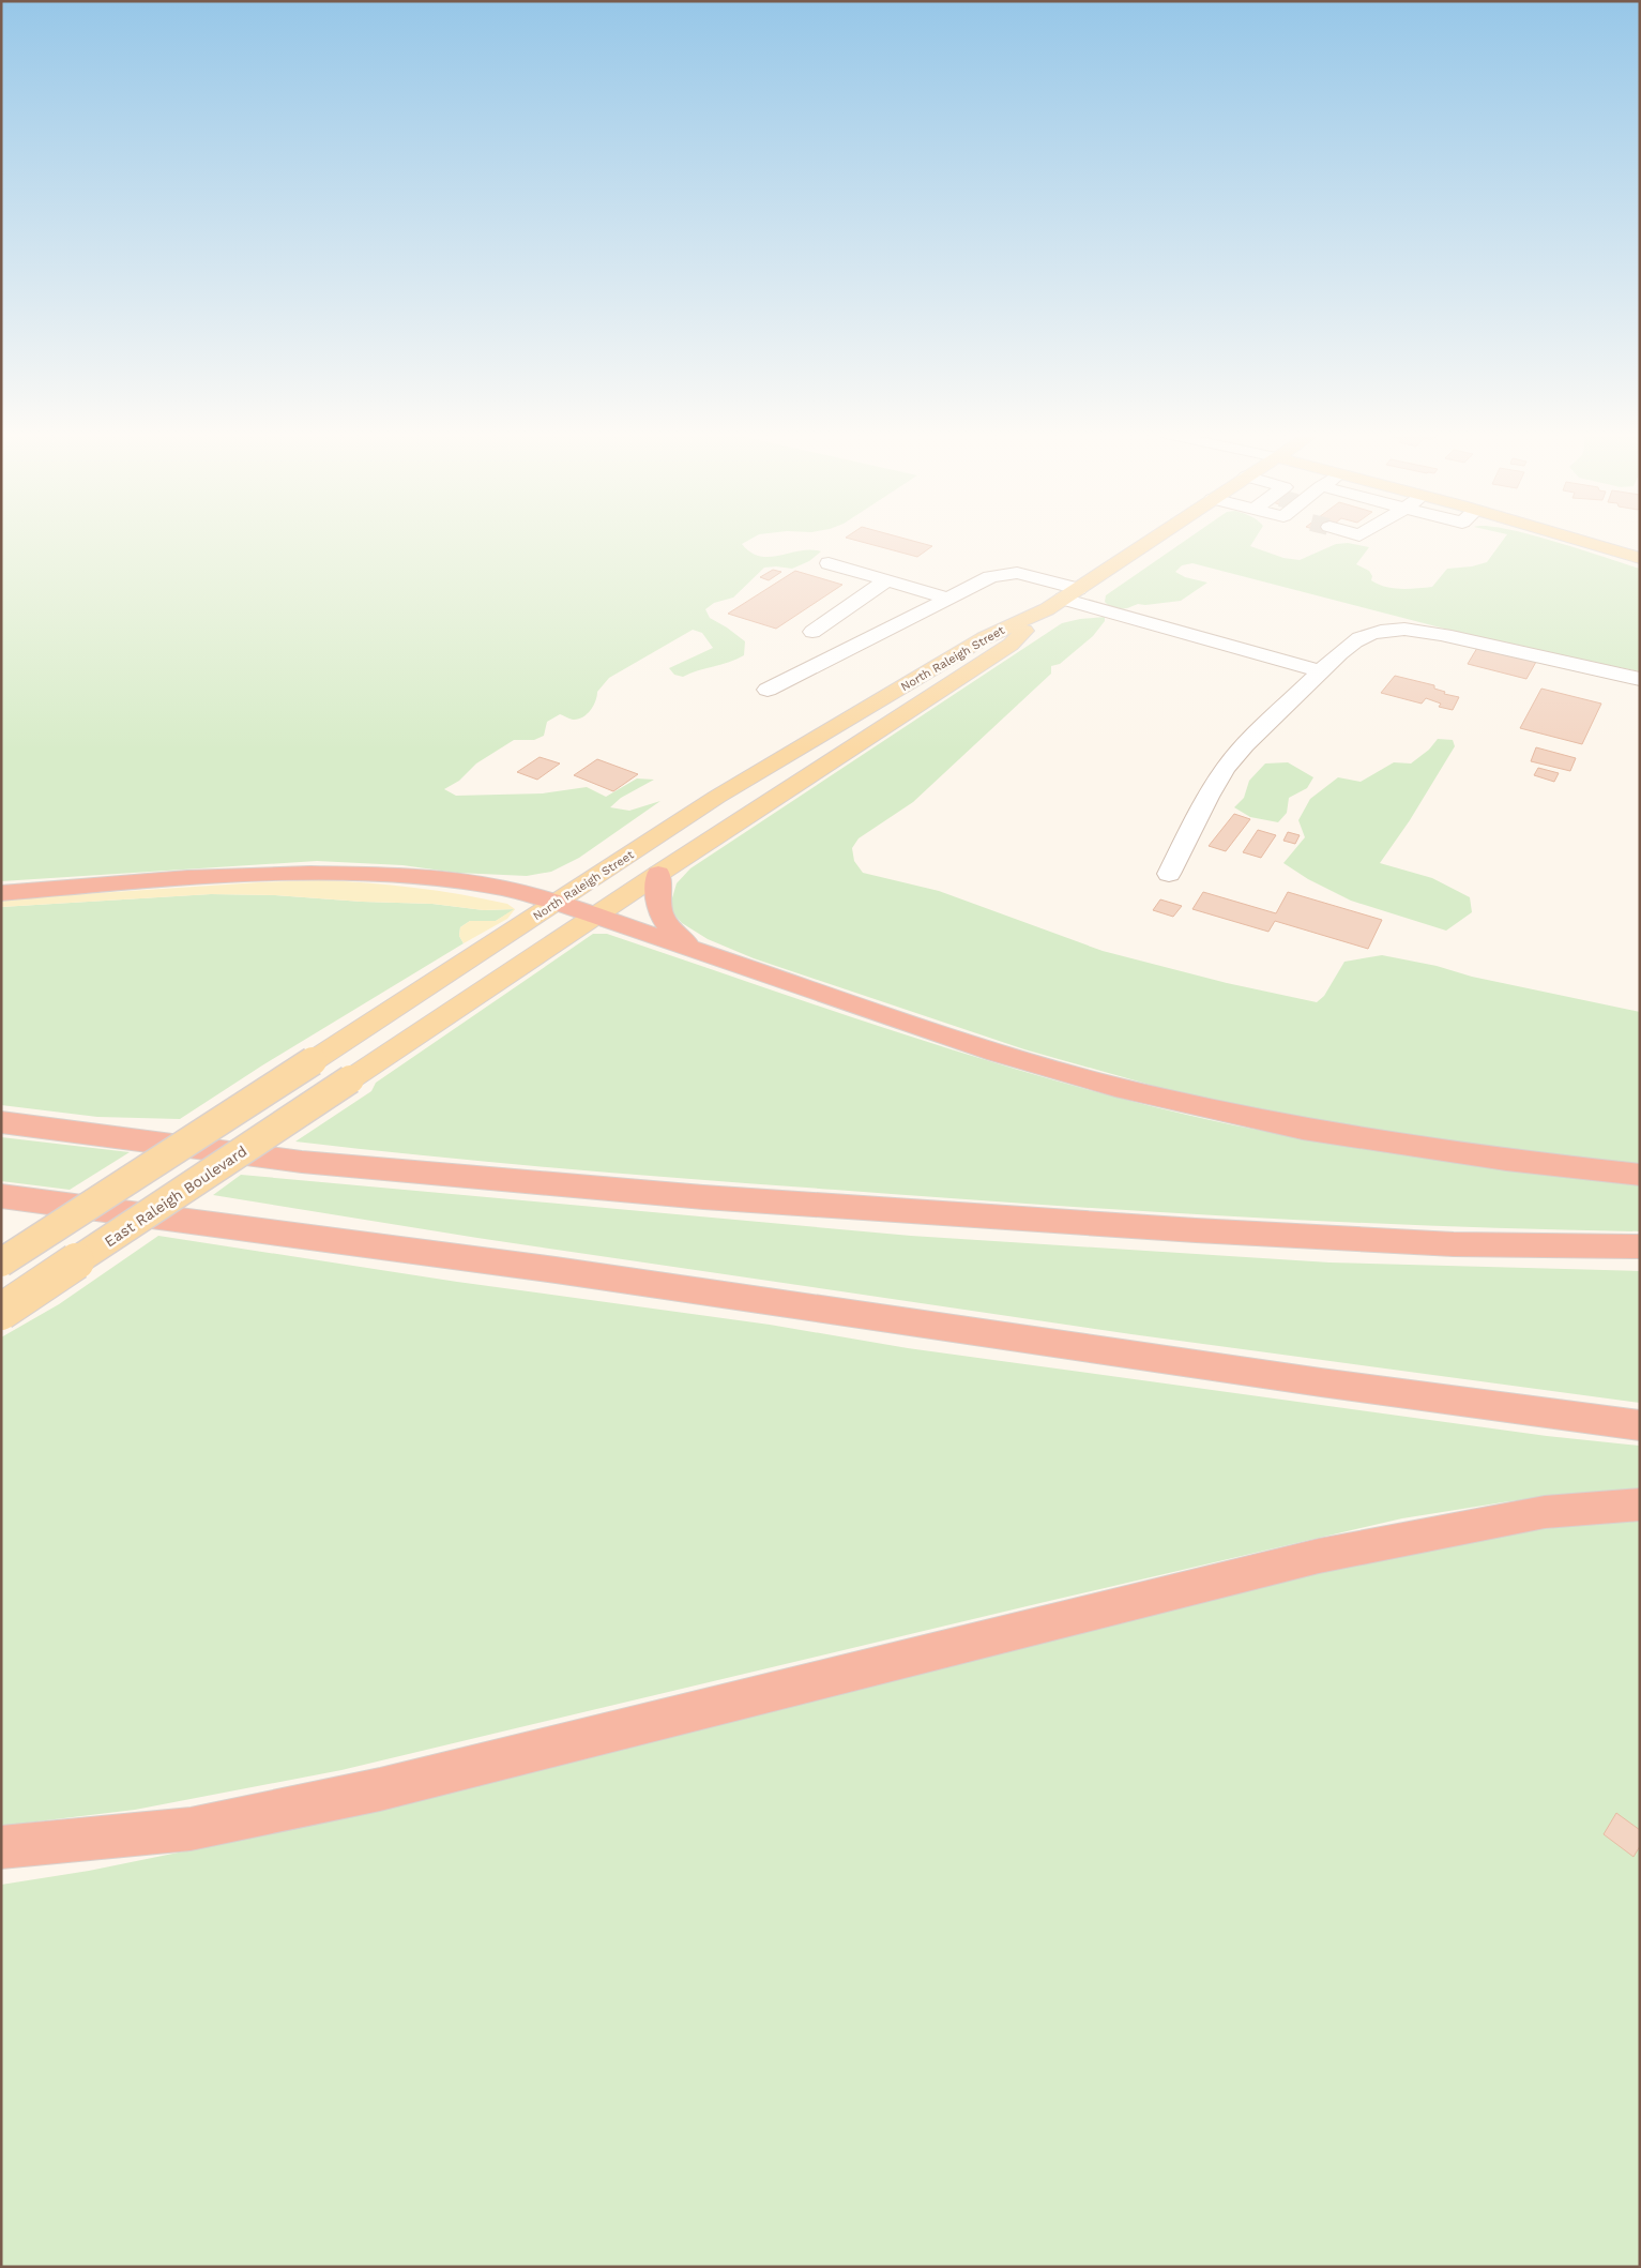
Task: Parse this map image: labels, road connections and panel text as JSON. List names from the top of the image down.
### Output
{
  "streets": {
    "main road": ["North Raleigh Street", "East Raleigh Boulevard"]
  },
  "crossings": [
    ["North Raleigh Street", "East Raleigh Boulevard"]
  ]
}
